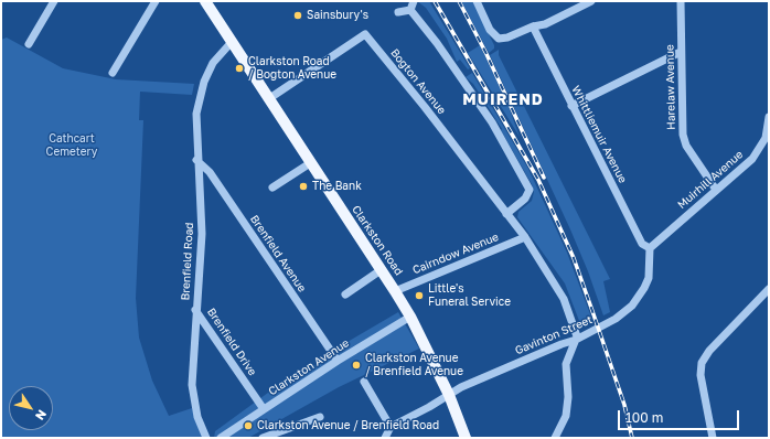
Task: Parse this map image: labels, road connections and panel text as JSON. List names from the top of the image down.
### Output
{
  "streets": {
    "main road": ["Clarkston Road"],
    "street": [
      "Bogton Avenue",
      "Harelaw Avenue",
      "Whittliemuir Avenue",
      "Muirhill Avenue",
      "Brenfield Avenue",
      "Cairndow Avenue",
      "Brenfield Road",
      "Gavinton Street",
      "Brenfield Drive",
      "Clarkston Avenue"
    ]
  },
  "crossings": [
    ["Bogton Avenue", "Clarkston Road"],
    ["Bogton Avenue", "Cairndow Avenue"],
    ["Bogton Avenue", "Gavinton Street"],
    ["Harelaw Avenue", "Muirhill Avenue"],
    ["Whittliemuir Avenue", "Muirhill Avenue"],
    ["Whittliemuir Avenue", "Gavinton Street"],
    ["Muirhill Avenue", "Gavinton Street"],
    ["Clarkston Road", "Cairndow Avenue"],
    ["Clarkston Road", "Brenfield Road"],
    ["Clarkston Road", "Gavinton Street"],
    ["Clarkston Road", "Clarkston Avenue"],
    ["Brenfield Avenue", "Brenfield Road"],
    ["Brenfield Avenue", "Clarkston Avenue"],
    ["Brenfield Road", "Brenfield Drive"],
    ["Brenfield Drive", "Clarkston Avenue"]
  ],
  "districts": ["MUIREND"],
  "parks": ["Cathcart Cemetery"],
  "places": [
    "Sainsbury's",
    "Clarkston Road / Bogton Avenue",
    "The Bank",
    "Little's Funeral Service",
    "Clarkston Avenue / Brenfield Avenue",
    "Clarkston Avenue / Brenfield Road"
  ],
  "scale_bar": "100 m",
  "north": "bottom right"
}
